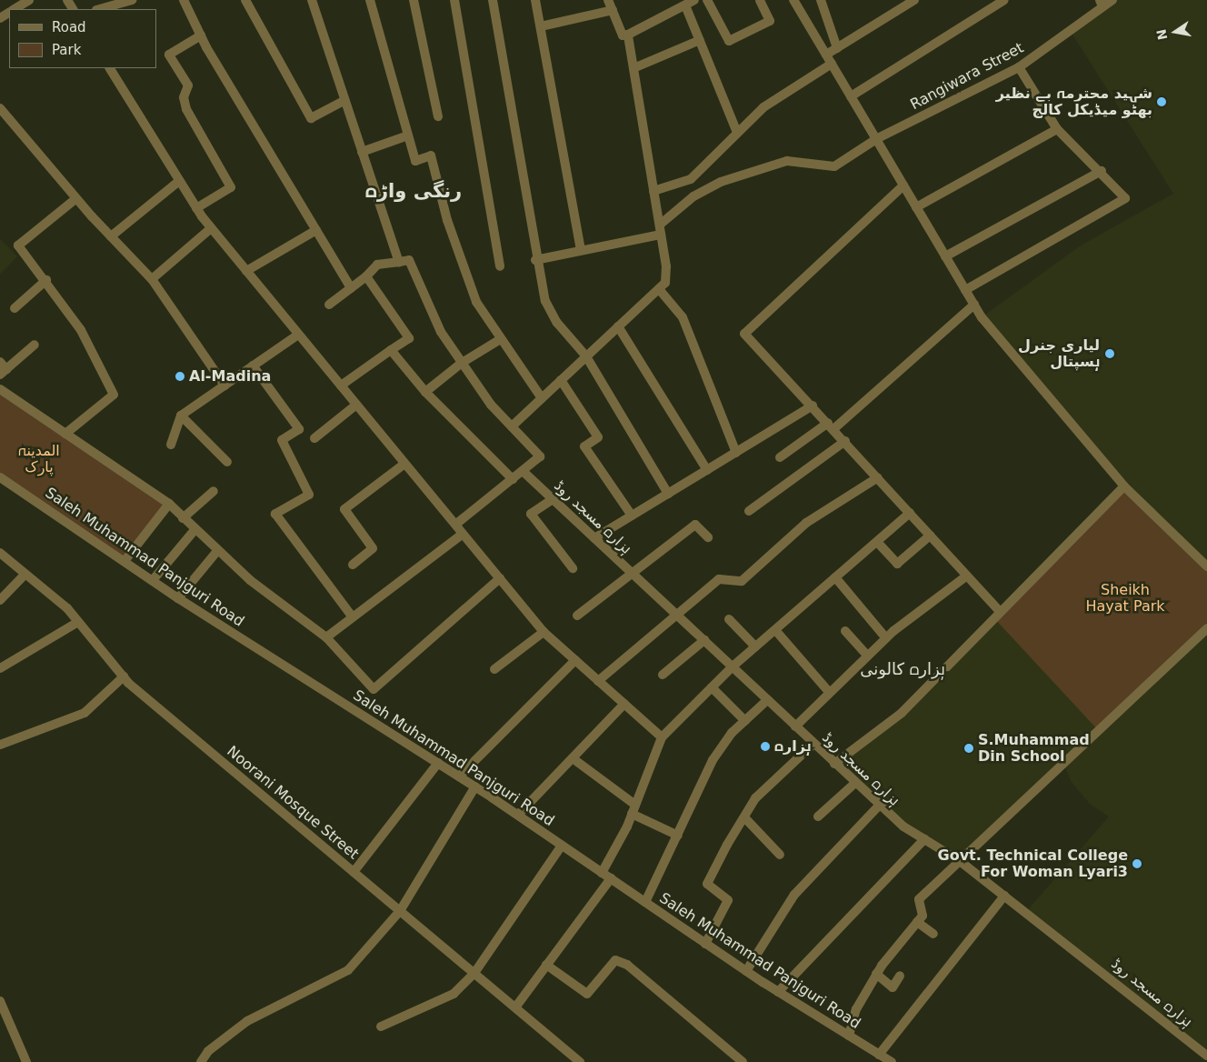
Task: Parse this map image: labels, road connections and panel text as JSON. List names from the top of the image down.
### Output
{
  "streets": {
    "street": [
      "Rangiwara Street",
      "ہزارہ مسجد روڈ",
      "Saleh Muhammad Panjguri Road",
      "Noorani Mosque Street"
    ]
  },
  "districts": ["رنگی واڑہ", "ہزارہ کالونی"],
  "parks": ["المدینہ پارک", "Sheikh Hayat Park"],
  "places": [
    "شہید محترمہ بے نظیر بھٹو میڈیکل کالج",
    "لیاری جنرل ہسپتال",
    "Al-Madina",
    "ہزارہ",
    "S.Muhammad Din School",
    "Govt. Technical College For Woman Lyari3"
  ],
  "legend": ["Road", "Park"],
  "north": "left"
}
